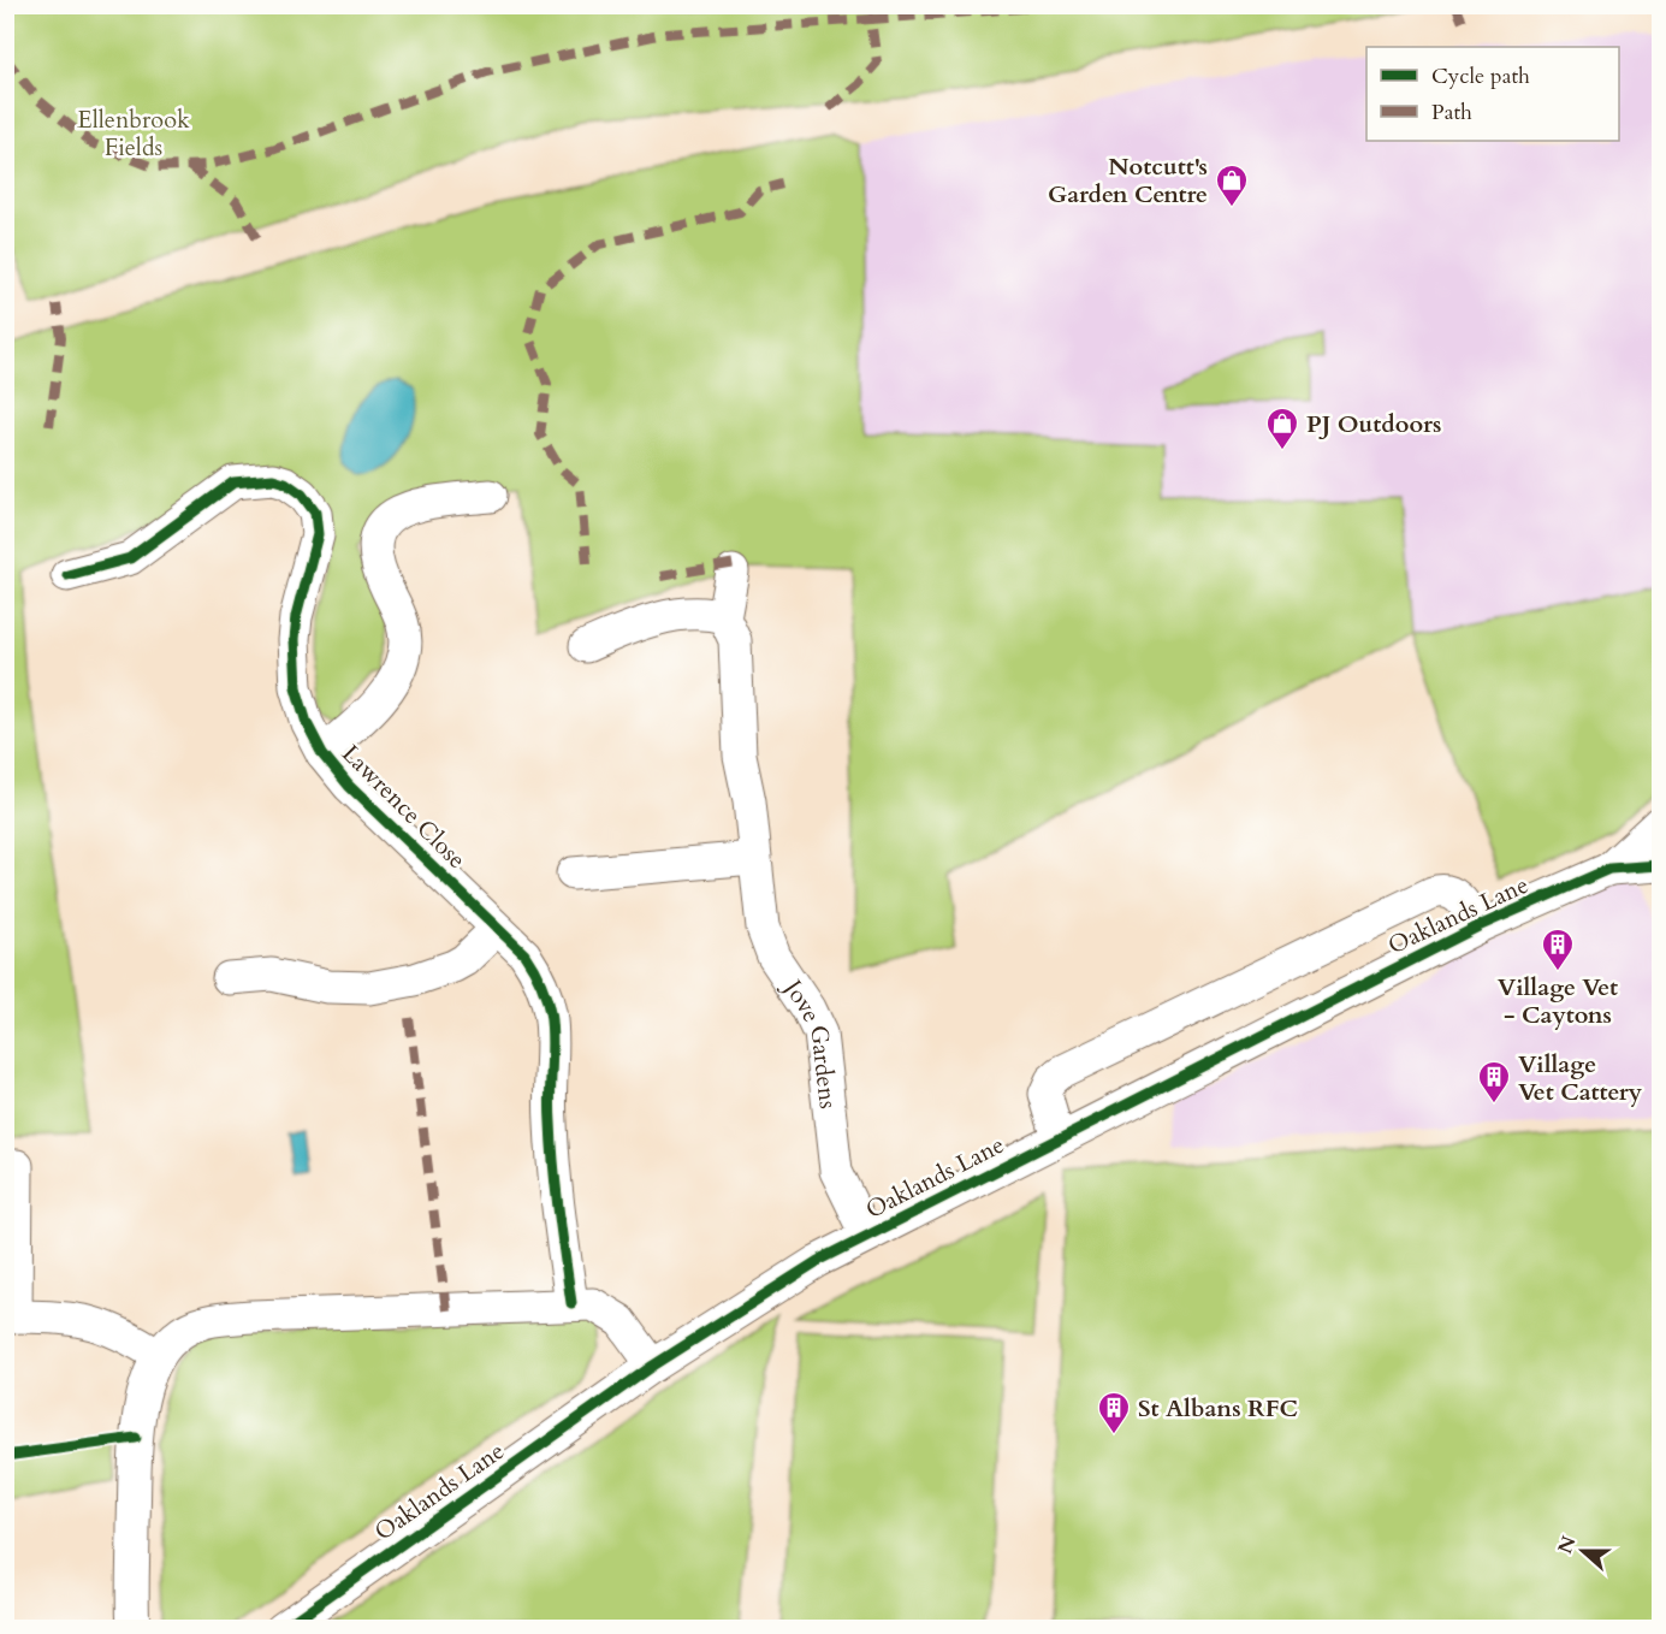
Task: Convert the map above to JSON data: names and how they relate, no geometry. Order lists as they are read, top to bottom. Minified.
{"streets":{"street":["Lawrence Close","Oaklands Lane","Jove Gardens"]},"crossings":[["Oaklands Lane","Jove Gardens"]],"parks":["Ellenbrook Fields"],"places":{"shop":["Notcutt's Garden Centre","PJ Outdoors"],"building":["Village Vet - Caytons","Village Vet Cattery","St Albans RFC"]},"legend":["Cycle path","Path"],"north":"left"}
